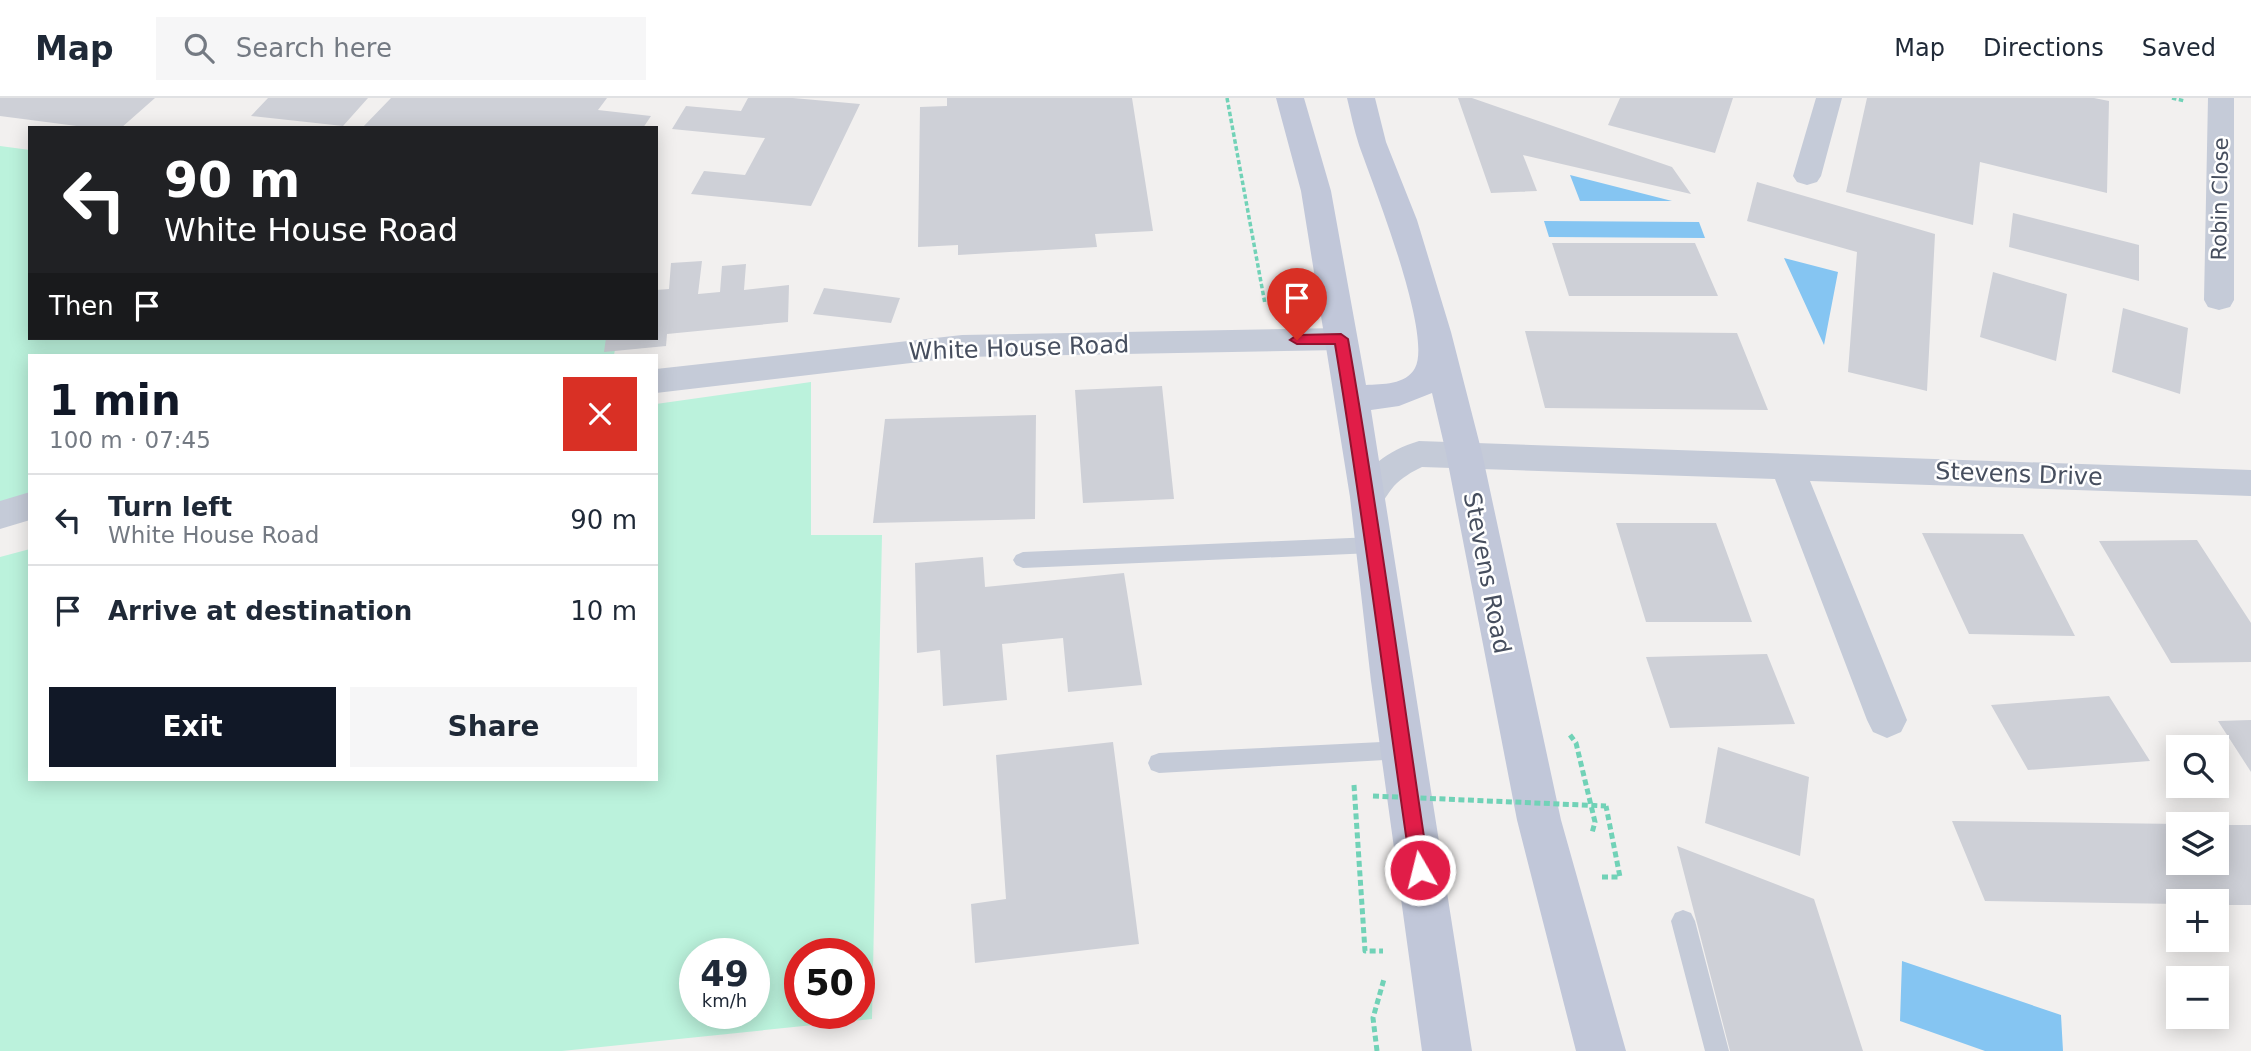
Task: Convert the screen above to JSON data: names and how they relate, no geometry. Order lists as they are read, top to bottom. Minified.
{"streets":{"main road":["Stevens Road"],"street":["Robin Close","White House Road","Stevens Drive"]},"crossings":[["Stevens Drive","Stevens Road"]],"page":{"header":"Map","search":"Search here","nav":["Map","Directions","Saved"],"turn":["90 m","White House Road"],"then":"Then","heading":["1 min","100 m · 07:45"],"list":[{"name":"Turn left","note":"White House Road","value":"90 m"},{"name":"Arrive at destination","value":"10 m"}],"buttons":["Exit","Share"],"map_buttons":["+","−"],"speed":"49 km/h","limit":"50"}}
